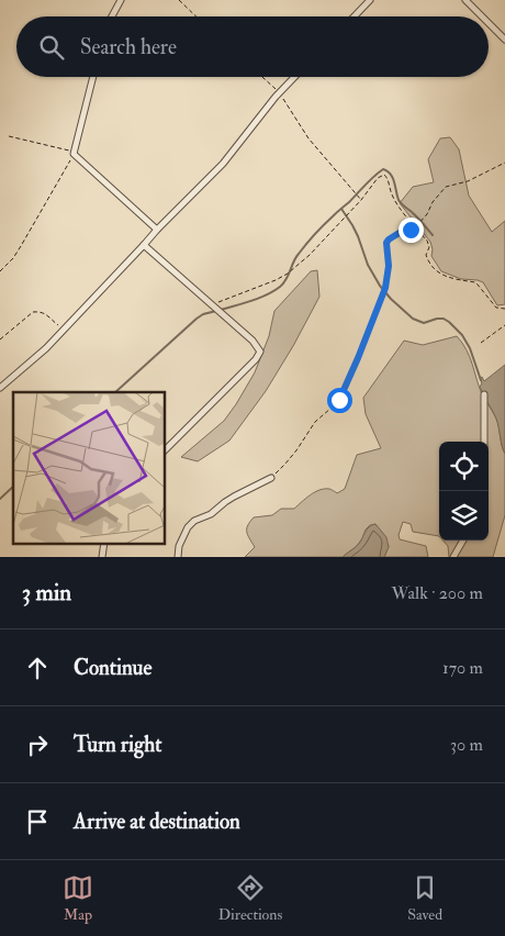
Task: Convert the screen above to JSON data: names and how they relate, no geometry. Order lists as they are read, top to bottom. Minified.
{"page":{"search":"Search here","heading":["3 min","Walk · 200 m"],"list":[["Continue","170 m"],["Turn right","30 m"],"Arrive at destination"],"nav":["Map","Directions","Saved"]}}
